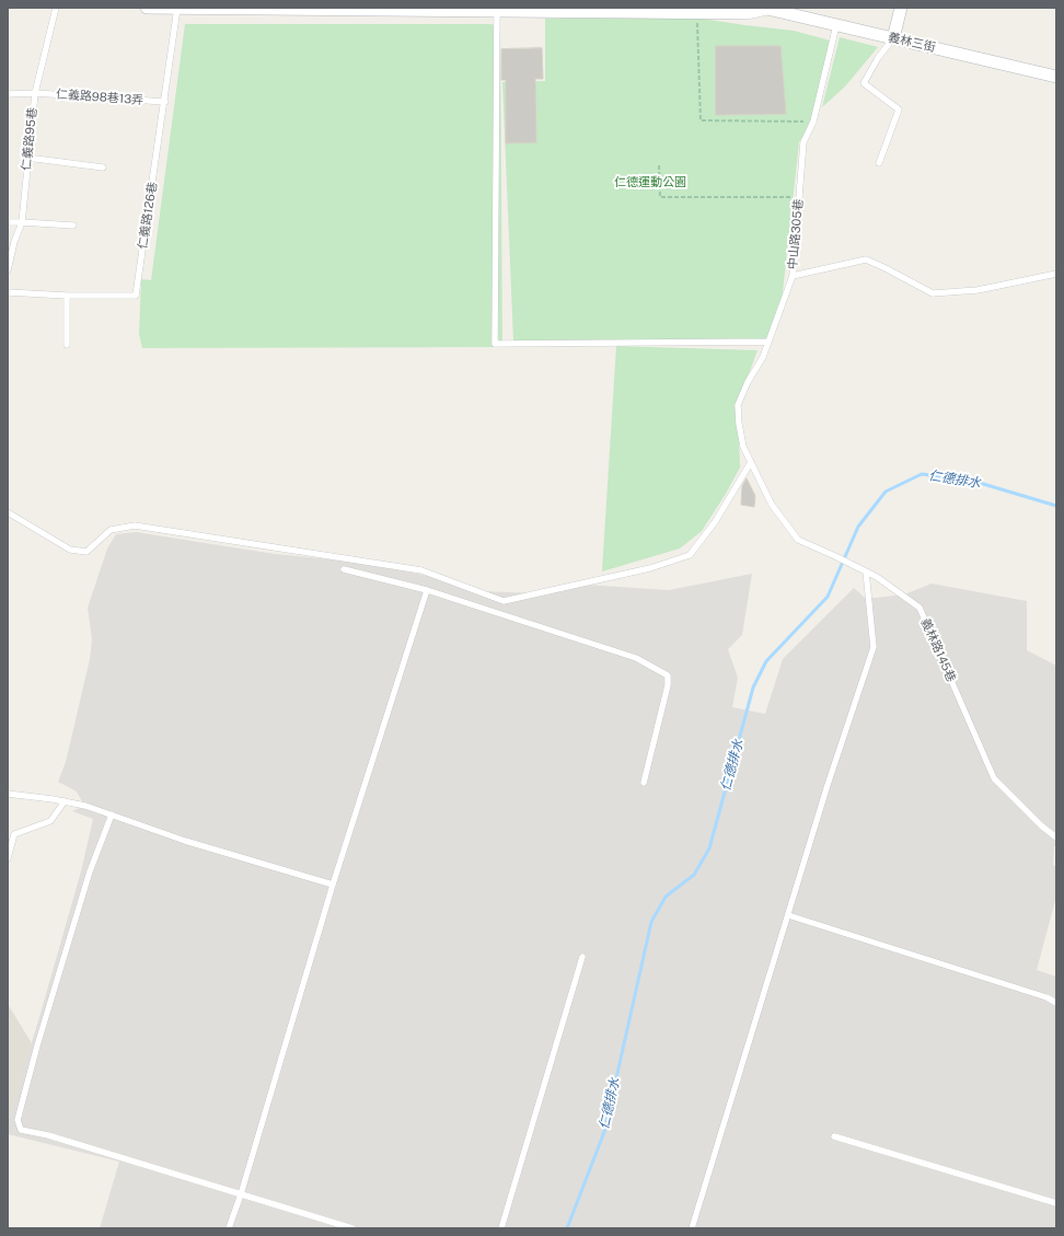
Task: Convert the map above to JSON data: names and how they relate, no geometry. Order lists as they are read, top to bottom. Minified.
{"streets":{"street":["義林三街"],"lane":["仁義路98巷13弄","仁義路95巷","仁義路126巷","中山路305巷","義林路145巷"]},"crossings":[["義林三街","中山路305巷"],["仁義路98巷13弄","仁義路95巷"],["仁義路98巷13弄","仁義路126巷"],["中山路305巷","義林路145巷"]],"water":["仁德排水"],"parks":["仁德運動公園"]}
